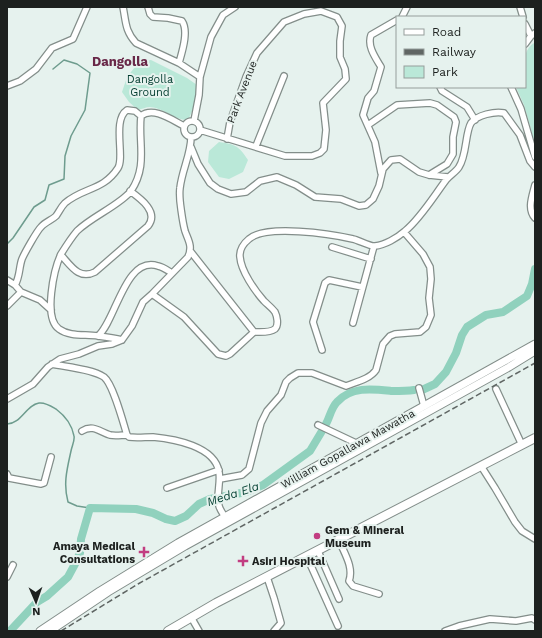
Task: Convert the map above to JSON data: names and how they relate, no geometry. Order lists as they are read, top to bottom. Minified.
{"streets":{"main road":["William Gopallawa Mawatha"],"street":["Park Avenue"]},"districts":["Dangolla"],"water":["Meda Ela"],"parks":["Dangolla Ground"],"places":{"other":["Gem & Mineral Museum"],"health":["Amaya Medical Consultations","Asiri Hospital"]},"legend":["Road","Railway","Park"],"north":"bottom"}
